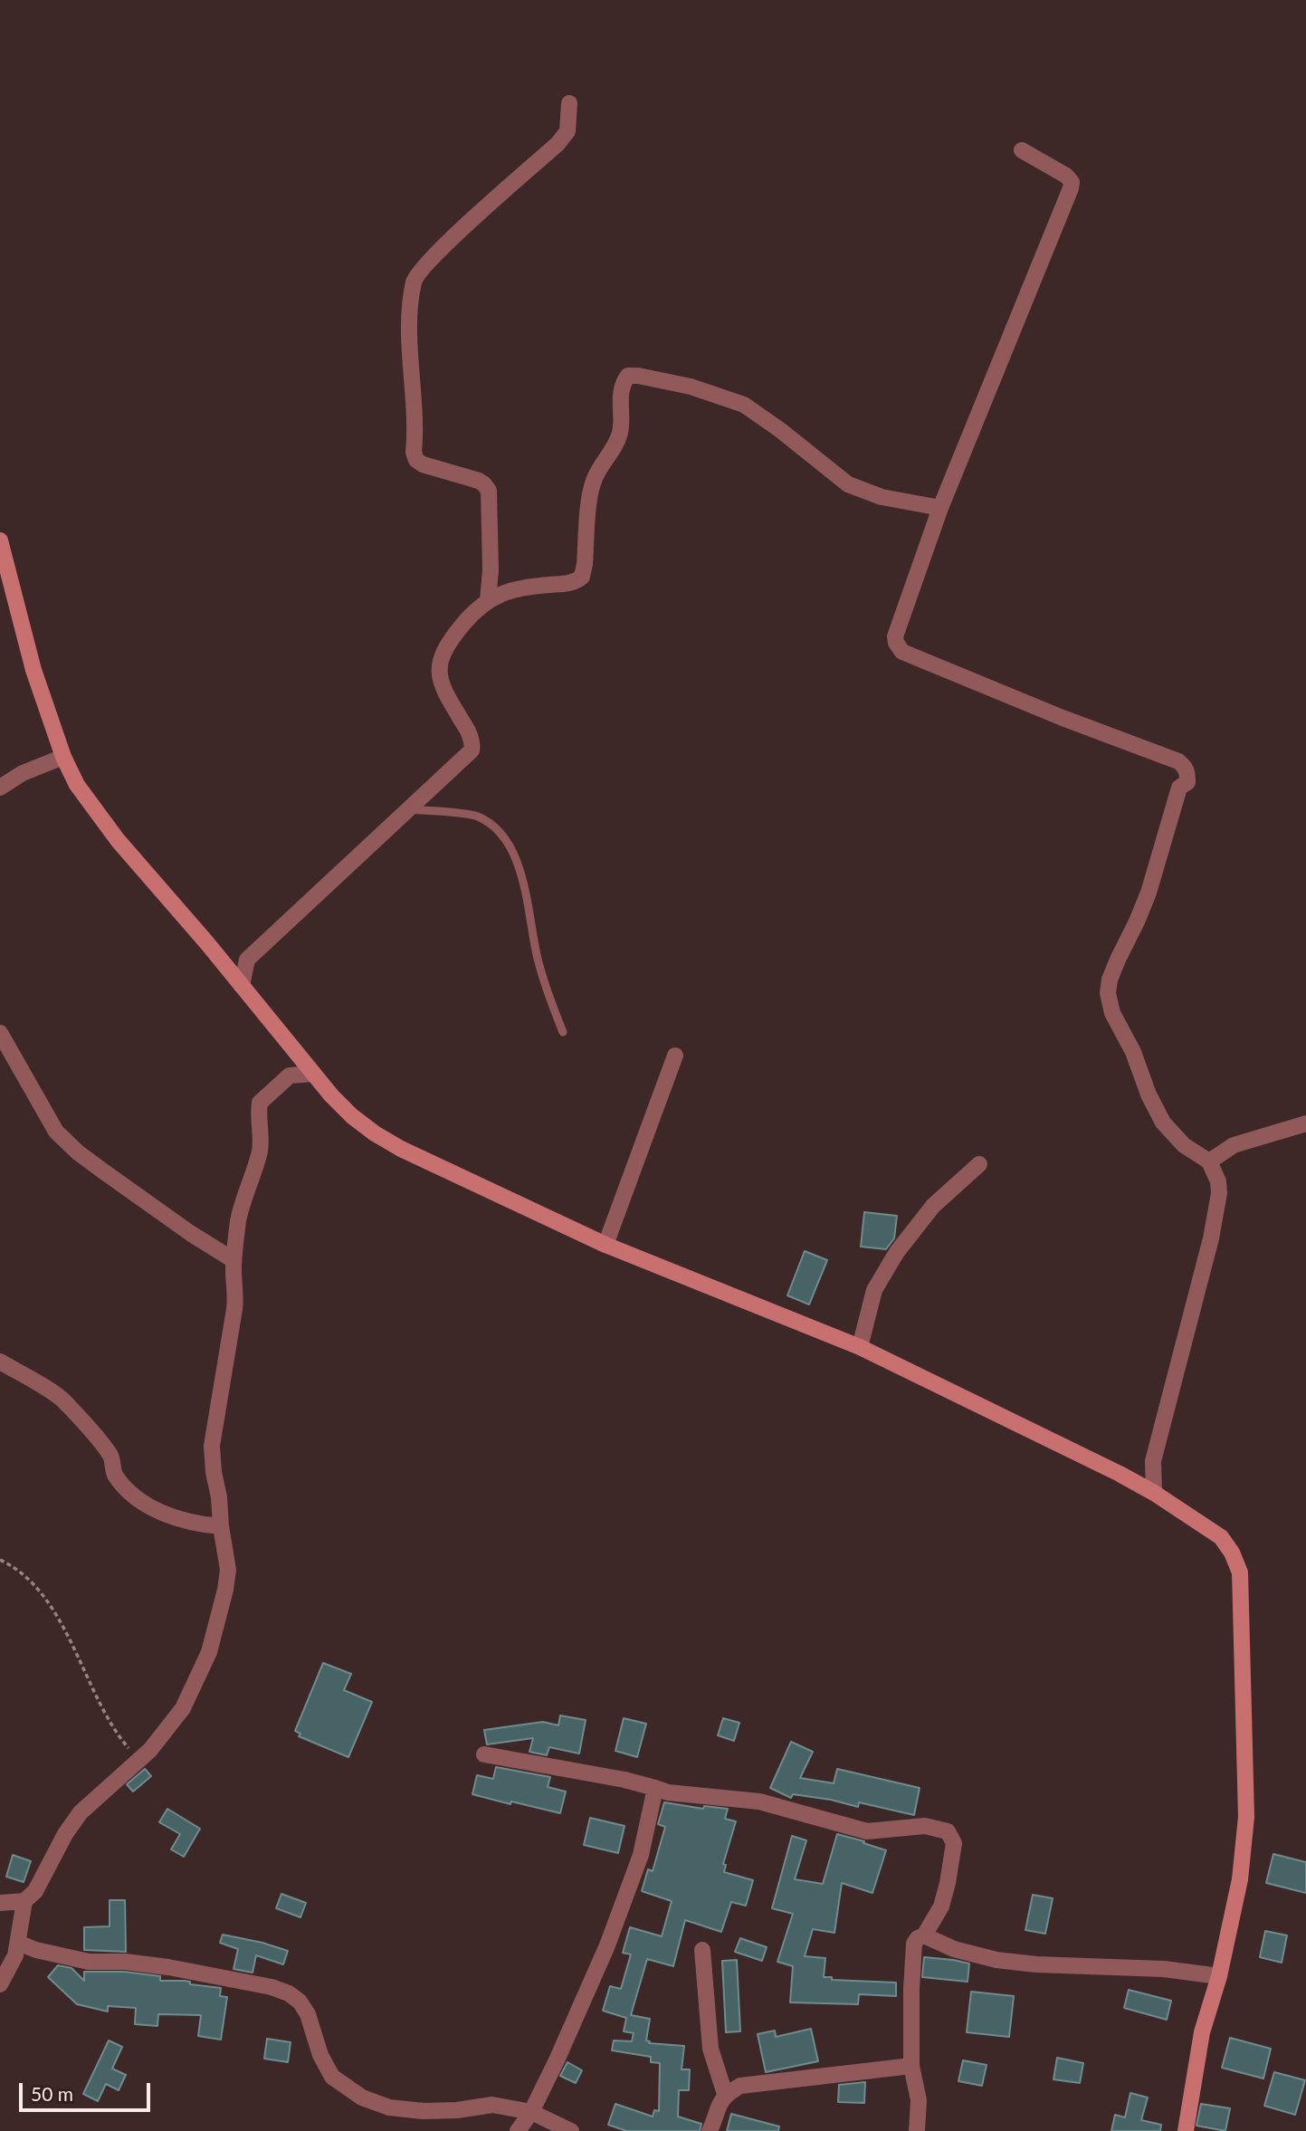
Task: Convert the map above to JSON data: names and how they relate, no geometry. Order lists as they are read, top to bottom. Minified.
{"scale_bar":"50 m"}
